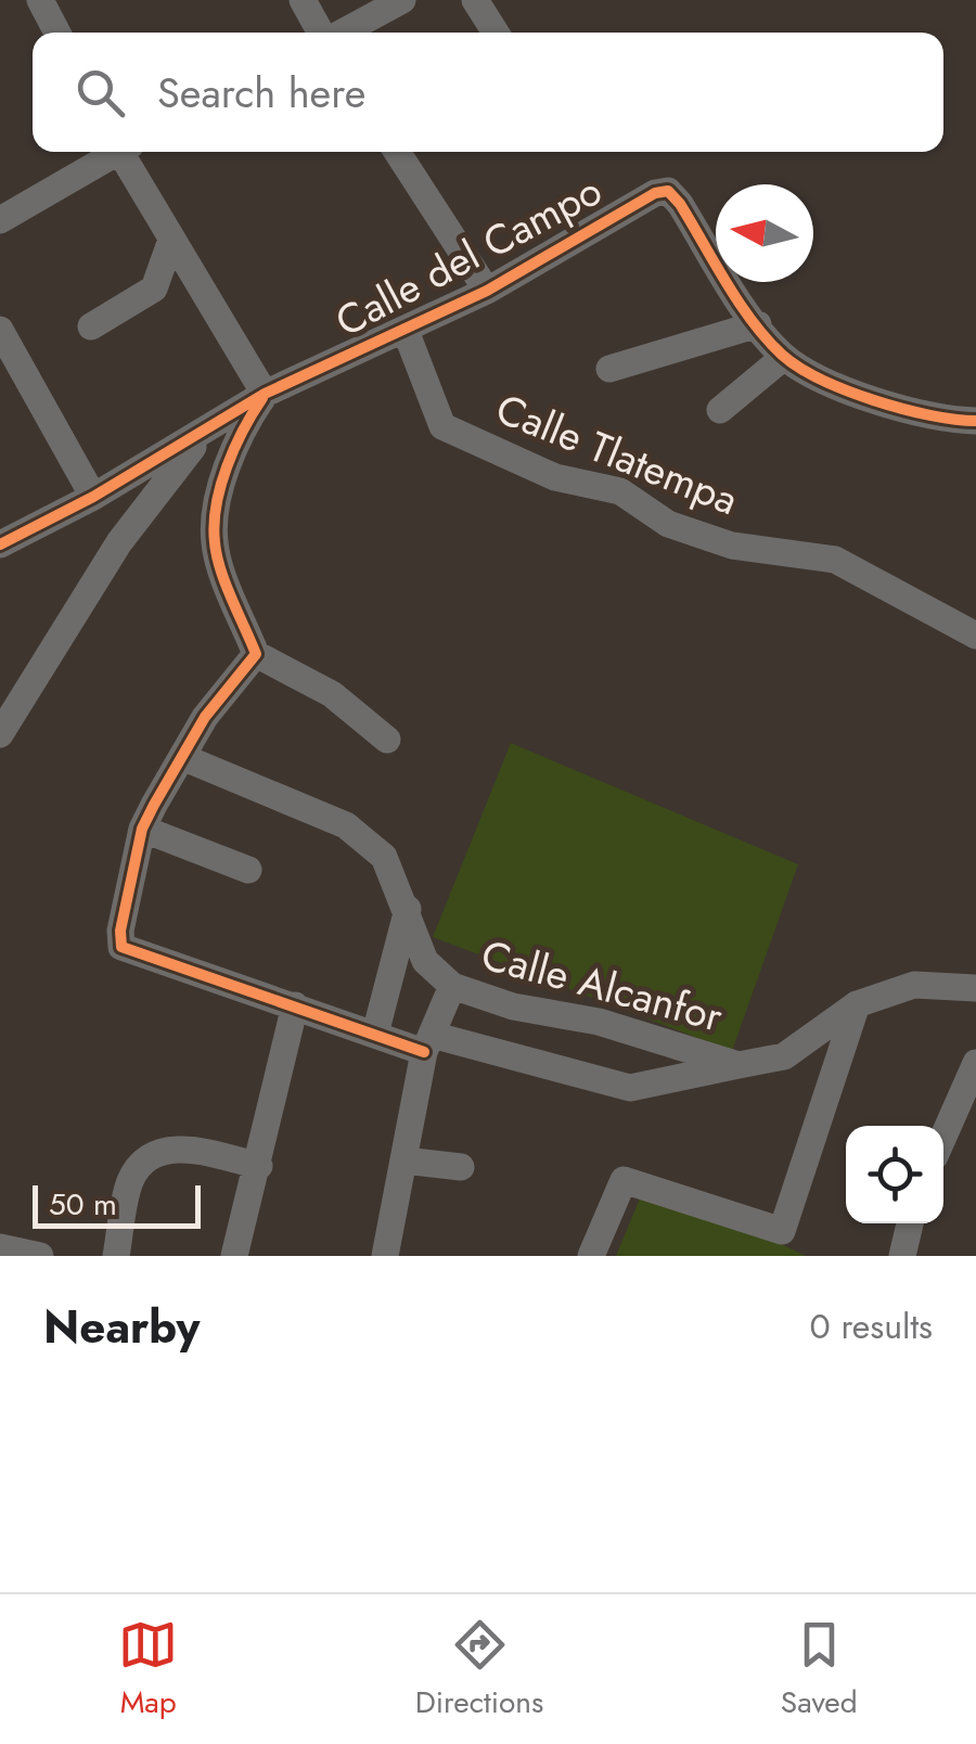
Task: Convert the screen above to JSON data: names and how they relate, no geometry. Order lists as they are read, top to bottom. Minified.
{"streets":{"street":["Calle del Campo","Calle Tlatempa","Calle Alcanfor"]},"crossings":[["Calle del Campo","Calle Tlatempa"]],"scale_bar":"50 m","north":"left","page":{"search":"Search here","scale":"50 m","heading":["Nearby","0 results"],"nav":["Map","Directions","Saved"]}}
